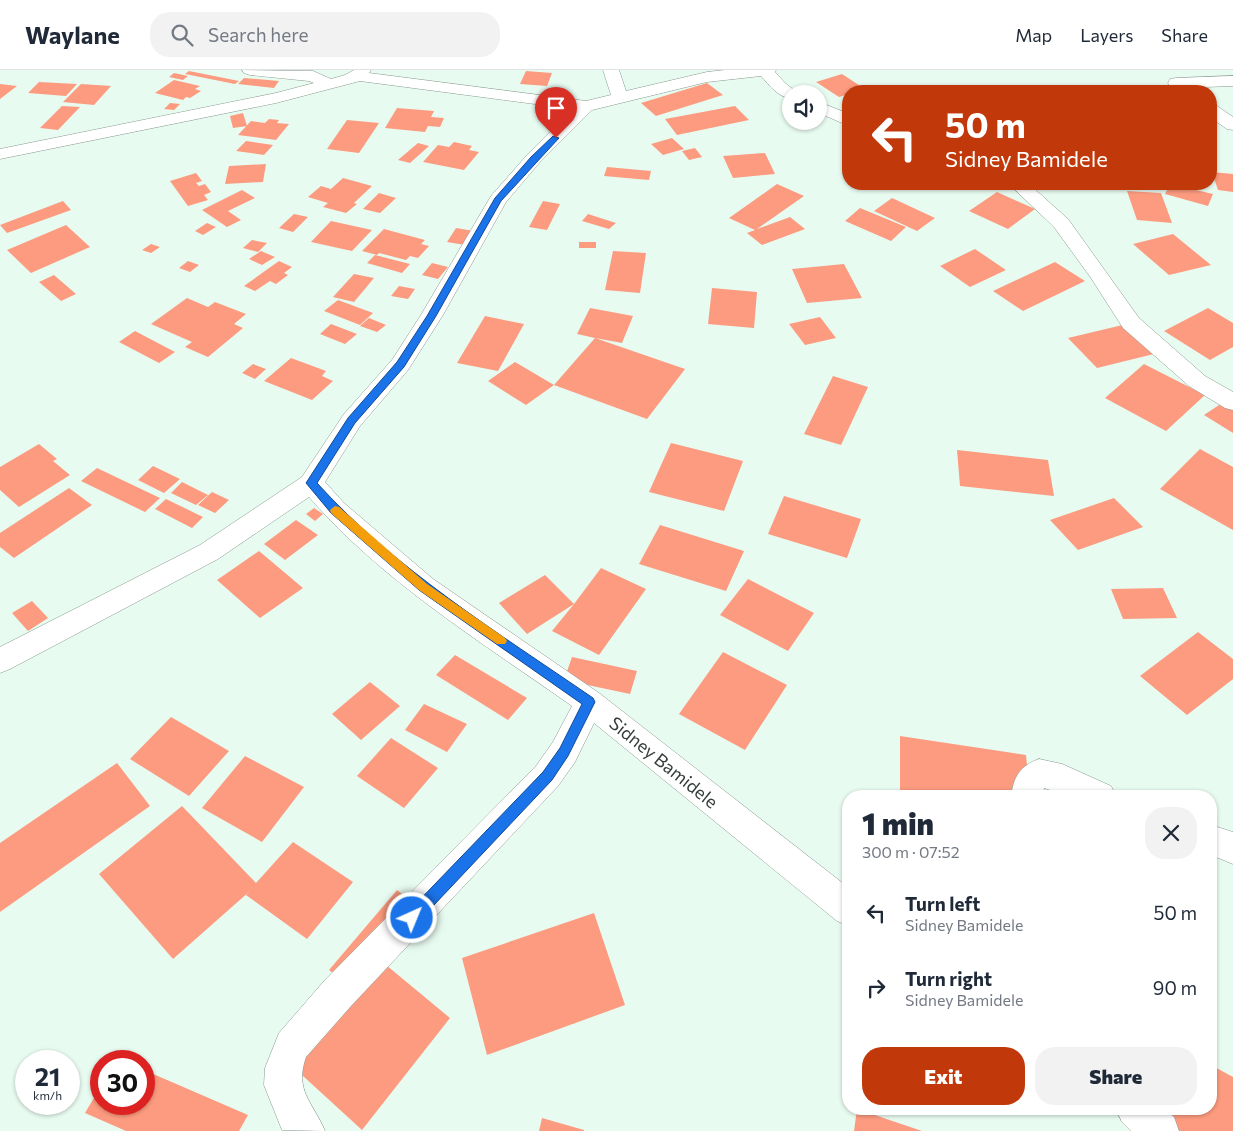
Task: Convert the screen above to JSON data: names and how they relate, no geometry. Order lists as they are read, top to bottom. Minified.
{"streets":{"street":["Sidney Bamidele"]},"page":{"header":"Waylane","search":"Search here","nav":["Map","Layers","Share"],"turn":["50 m","Sidney Bamidele"],"heading":["1 min","300 m · 07:52"],"list":[{"name":"Turn left","note":"Sidney Bamidele","value":"50 m"},{"name":"Turn right","note":"Sidney Bamidele","value":"90 m"}],"buttons":["Exit","Share"],"speed":"21 km/h","limit":"30"}}
